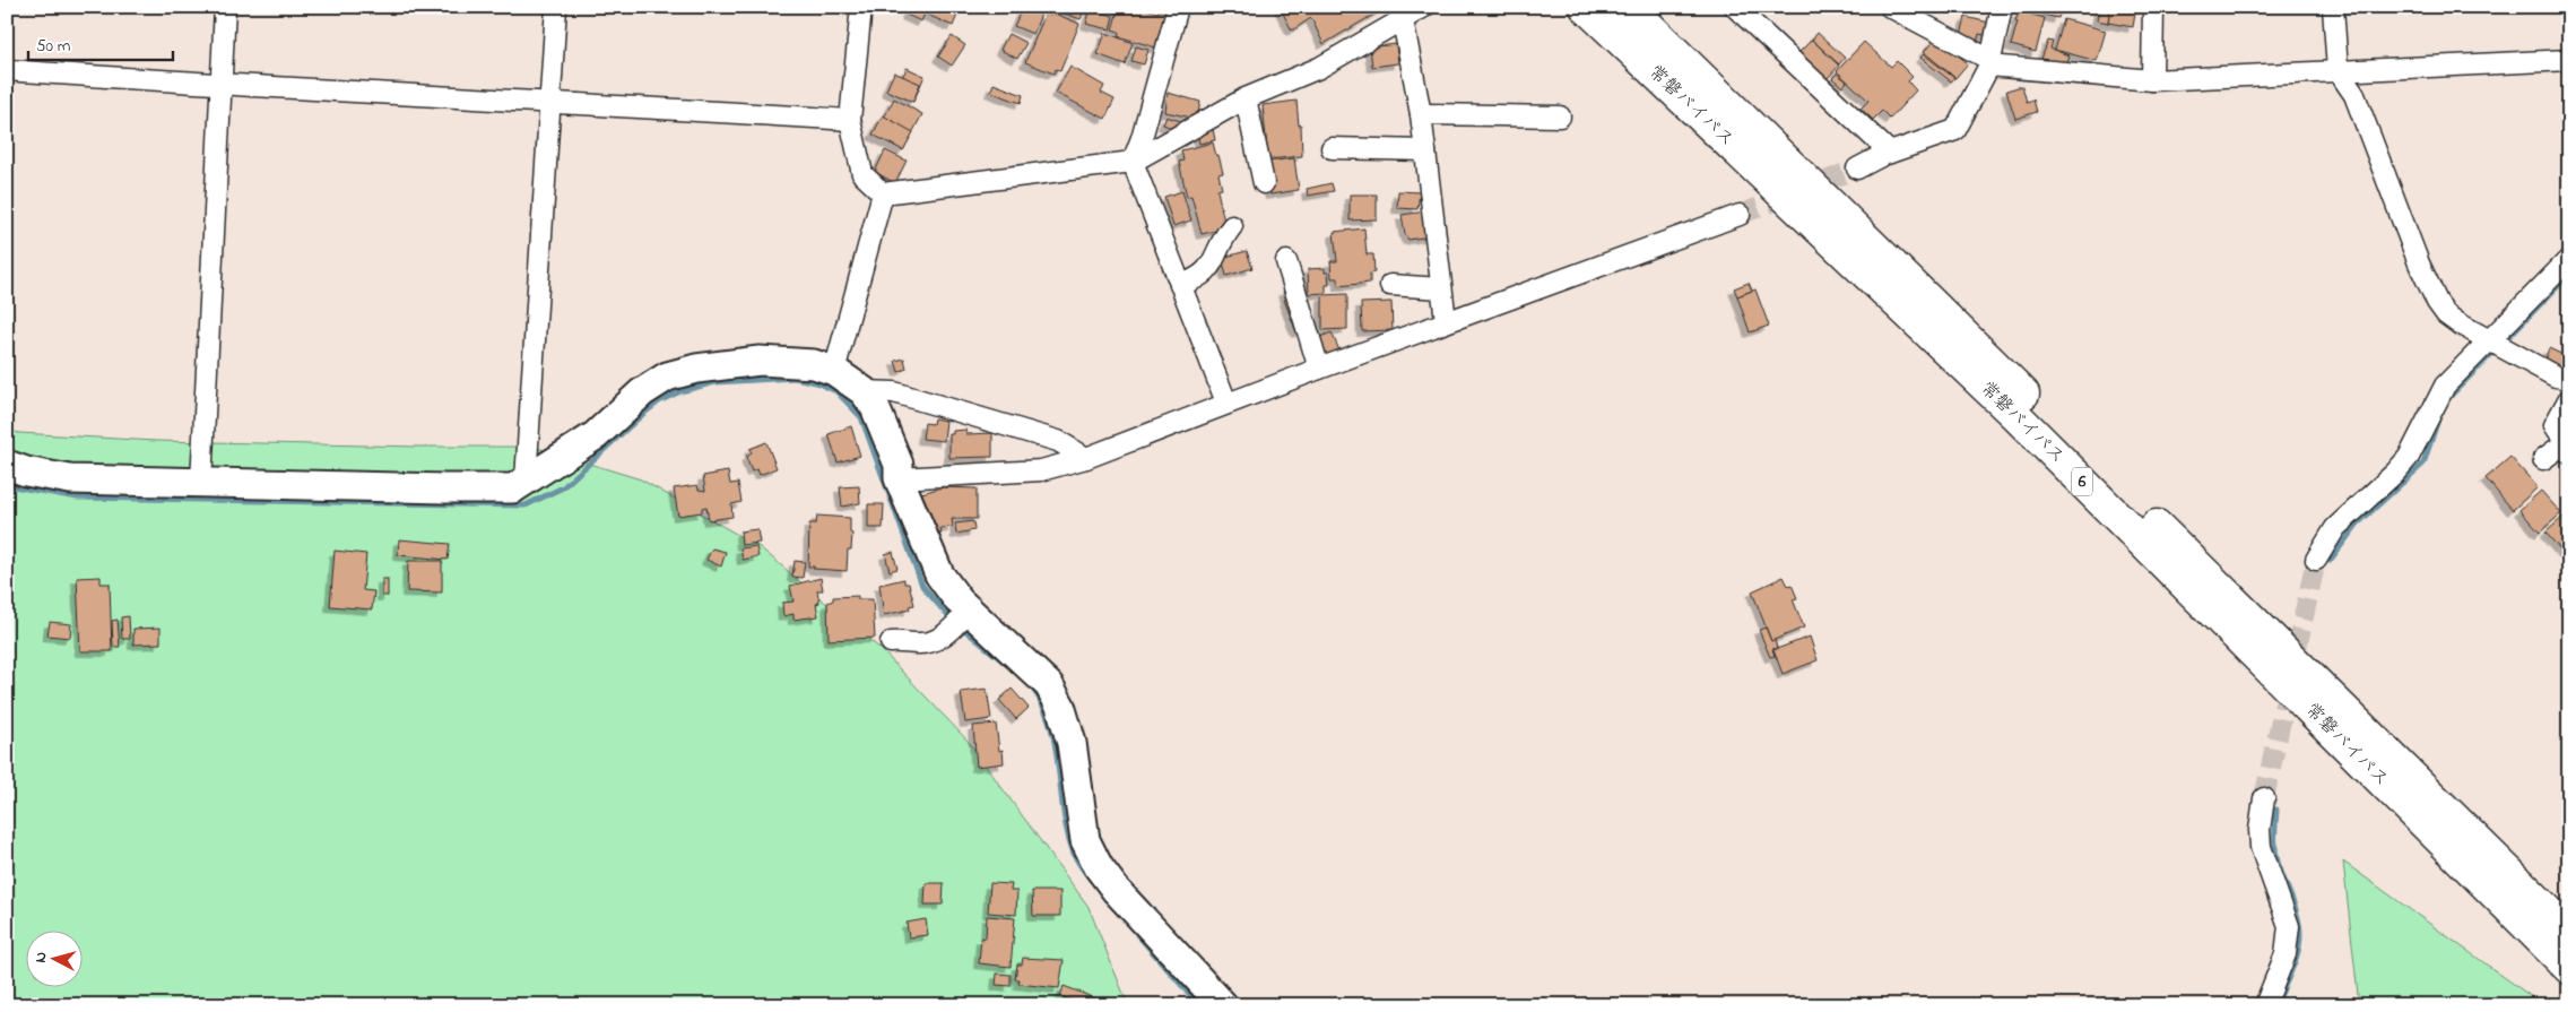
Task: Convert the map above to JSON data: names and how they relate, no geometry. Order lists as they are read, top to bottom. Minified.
{"streets":{"highway":["常磐バイパス","6"]},"scale_bar":"50 m","north":"left"}
